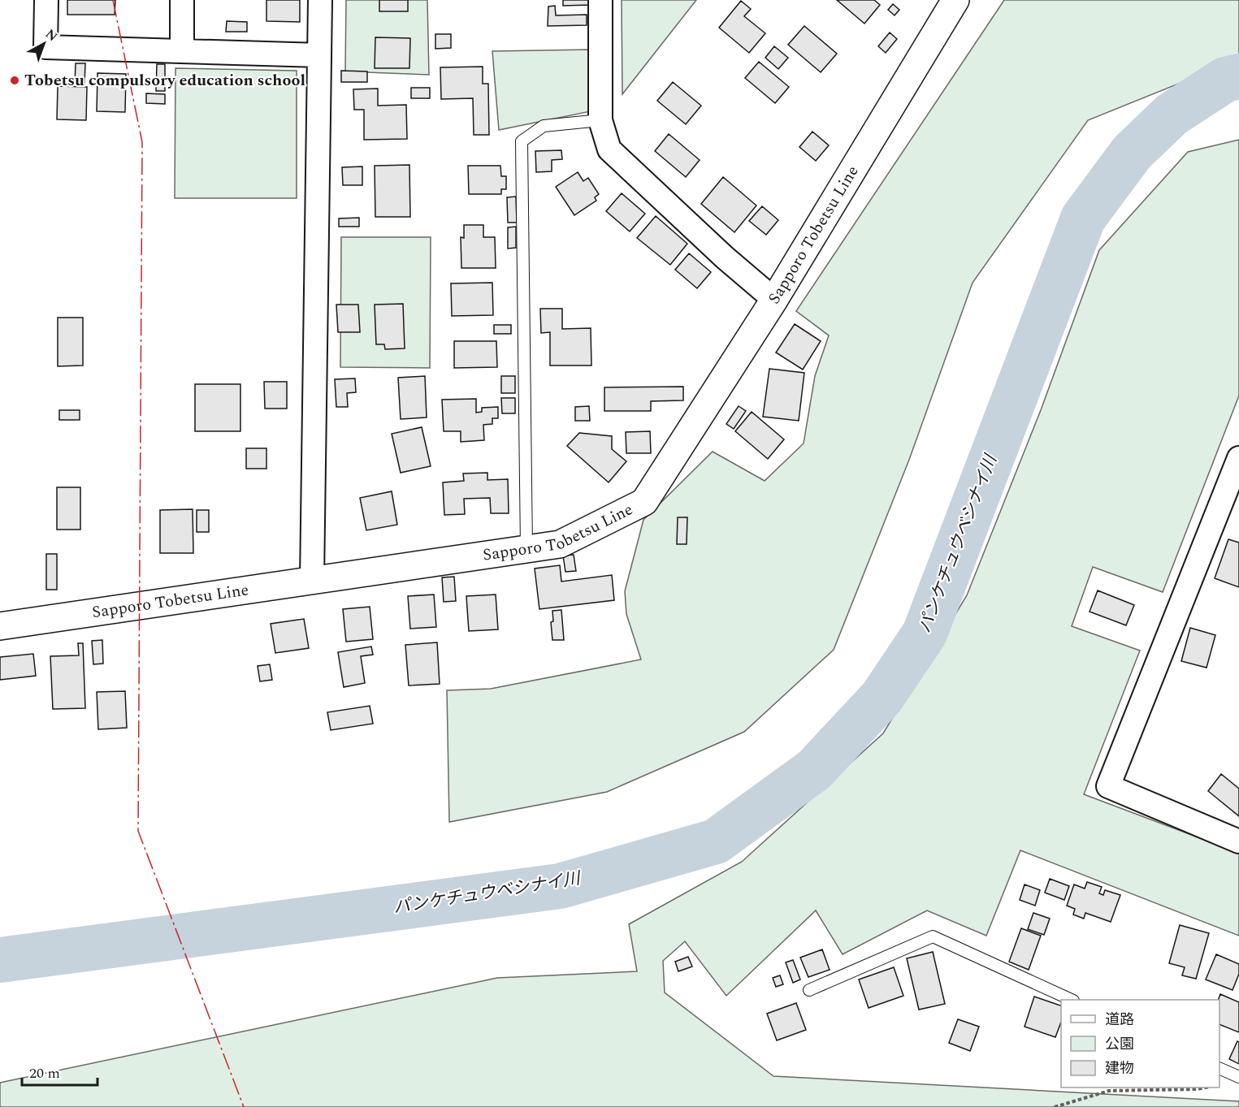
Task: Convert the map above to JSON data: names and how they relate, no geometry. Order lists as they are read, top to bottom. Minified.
{"streets":{"main road":["Sapporo Tobetsu Line"]},"water":["パンケチュウベシナイ川"],"places":["Tobetsu compulsory education school"],"legend":["道路","公園","建物"],"scale_bar":"20 m","north":"top right"}
